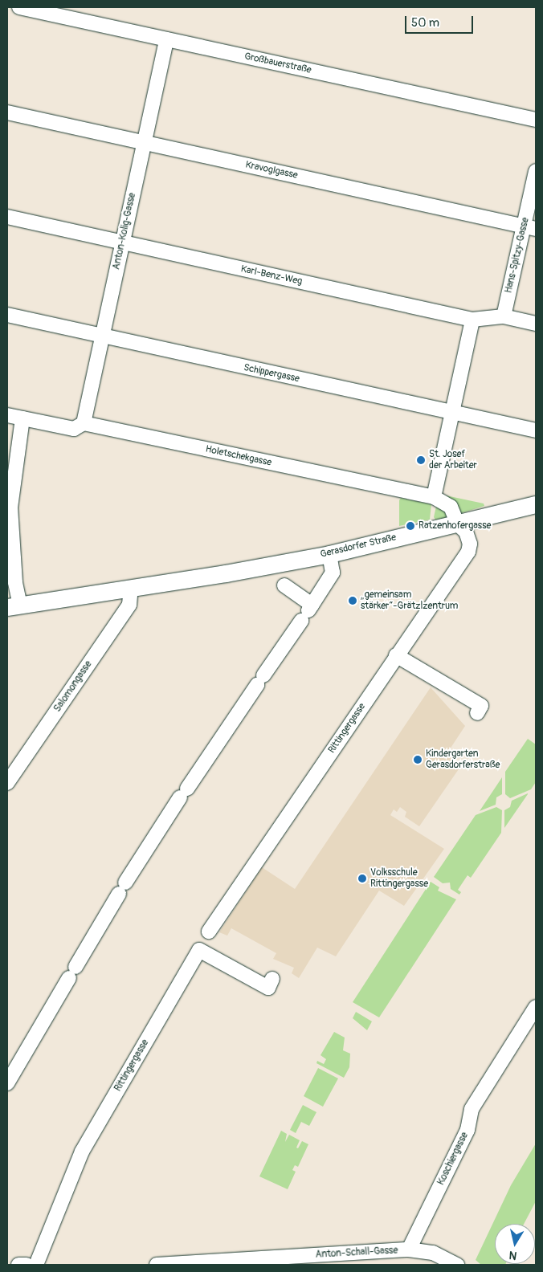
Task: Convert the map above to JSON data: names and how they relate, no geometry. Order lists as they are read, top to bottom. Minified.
{"streets":{"main road":["Gerasdorfer Straße"],"street":["Großbauerstraße","Kravoglgasse","Anton-Kolig-Gasse","Hans-Spitzy-Gasse","Karl-Benz-Weg","Schippergasse","Holetschekgasse","Salomongasse","Rittingergasse","Koschiergasse","Anton-Schall-Gasse"]},"crossings":[["Großbauerstraße","Anton-Kolig-Gasse"],["Kravoglgasse","Anton-Kolig-Gasse"],["Kravoglgasse","Hans-Spitzy-Gasse"],["Anton-Kolig-Gasse","Karl-Benz-Weg"],["Anton-Kolig-Gasse","Schippergasse"],["Anton-Kolig-Gasse","Holetschekgasse"],["Hans-Spitzy-Gasse","Karl-Benz-Weg"],["Holetschekgasse","Gerasdorfer Straße"],["Holetschekgasse","Rittingergasse"],["Gerasdorfer Straße","Salomongasse"],["Gerasdorfer Straße","Rittingergasse"],["Koschiergasse","Anton-Schall-Gasse"]],"places":["St. Josef der Arbeiter","Ratzenhofergasse","„gemeinsam stärker“-Grätzlzentrum","Kindergarten Gerasdorferstraße","Volksschule Rittingergasse"],"scale_bar":"50 m","north":"bottom"}
